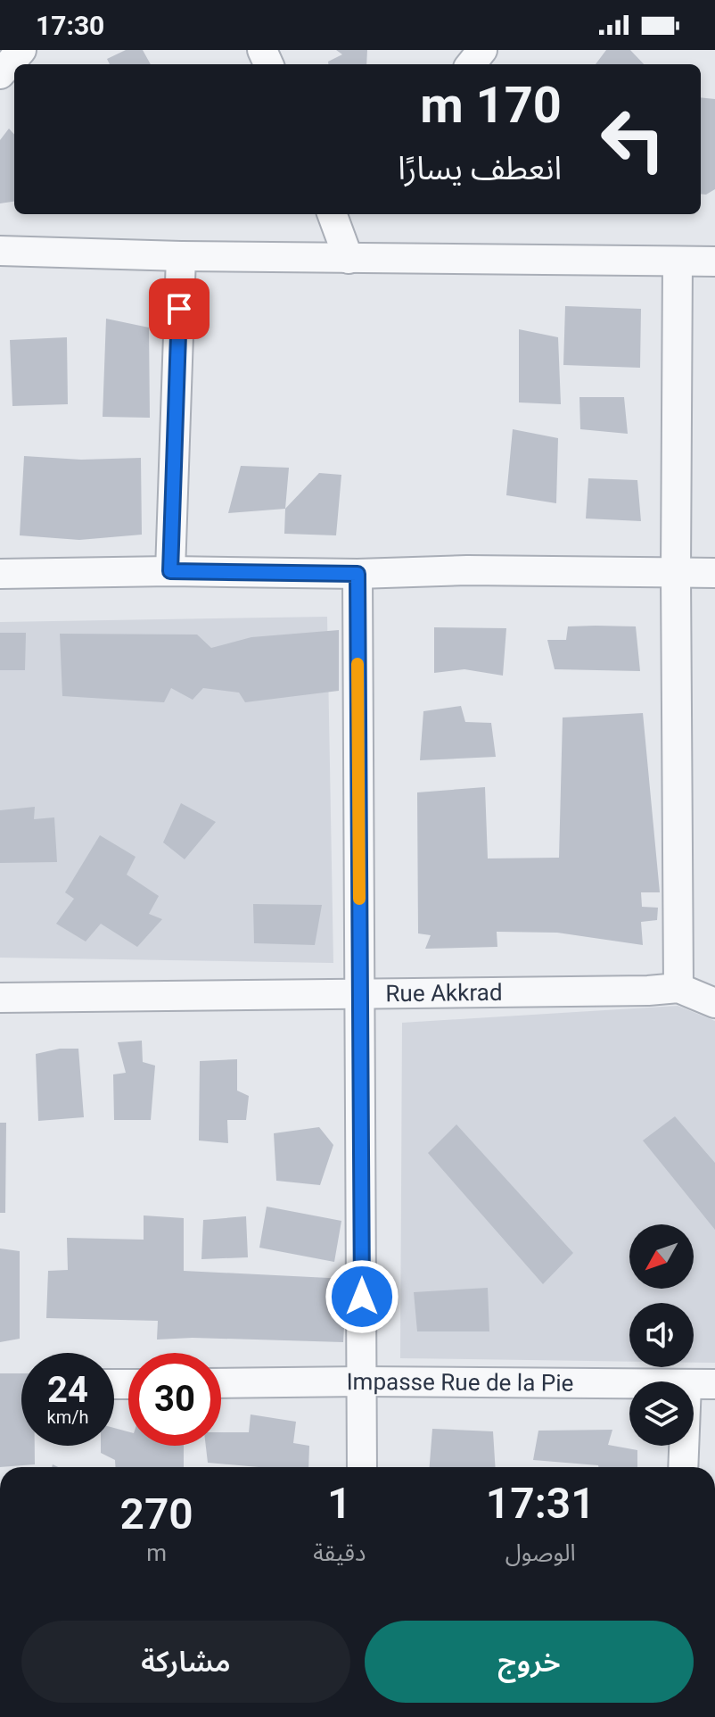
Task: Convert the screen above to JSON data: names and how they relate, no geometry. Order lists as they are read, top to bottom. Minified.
{"streets":{"street":["Rue Akkrad","Impasse Rue de la Pie"]},"north":"bottom left","page":{"status":"17:30","turn":["170 m","انعطف يسارًا"],"speed":"24 km/h","limit":"30","eta":["17:31","الوصول","1","دقيقة","270","m"],"buttons":["خروج","مشاركة"]}}
